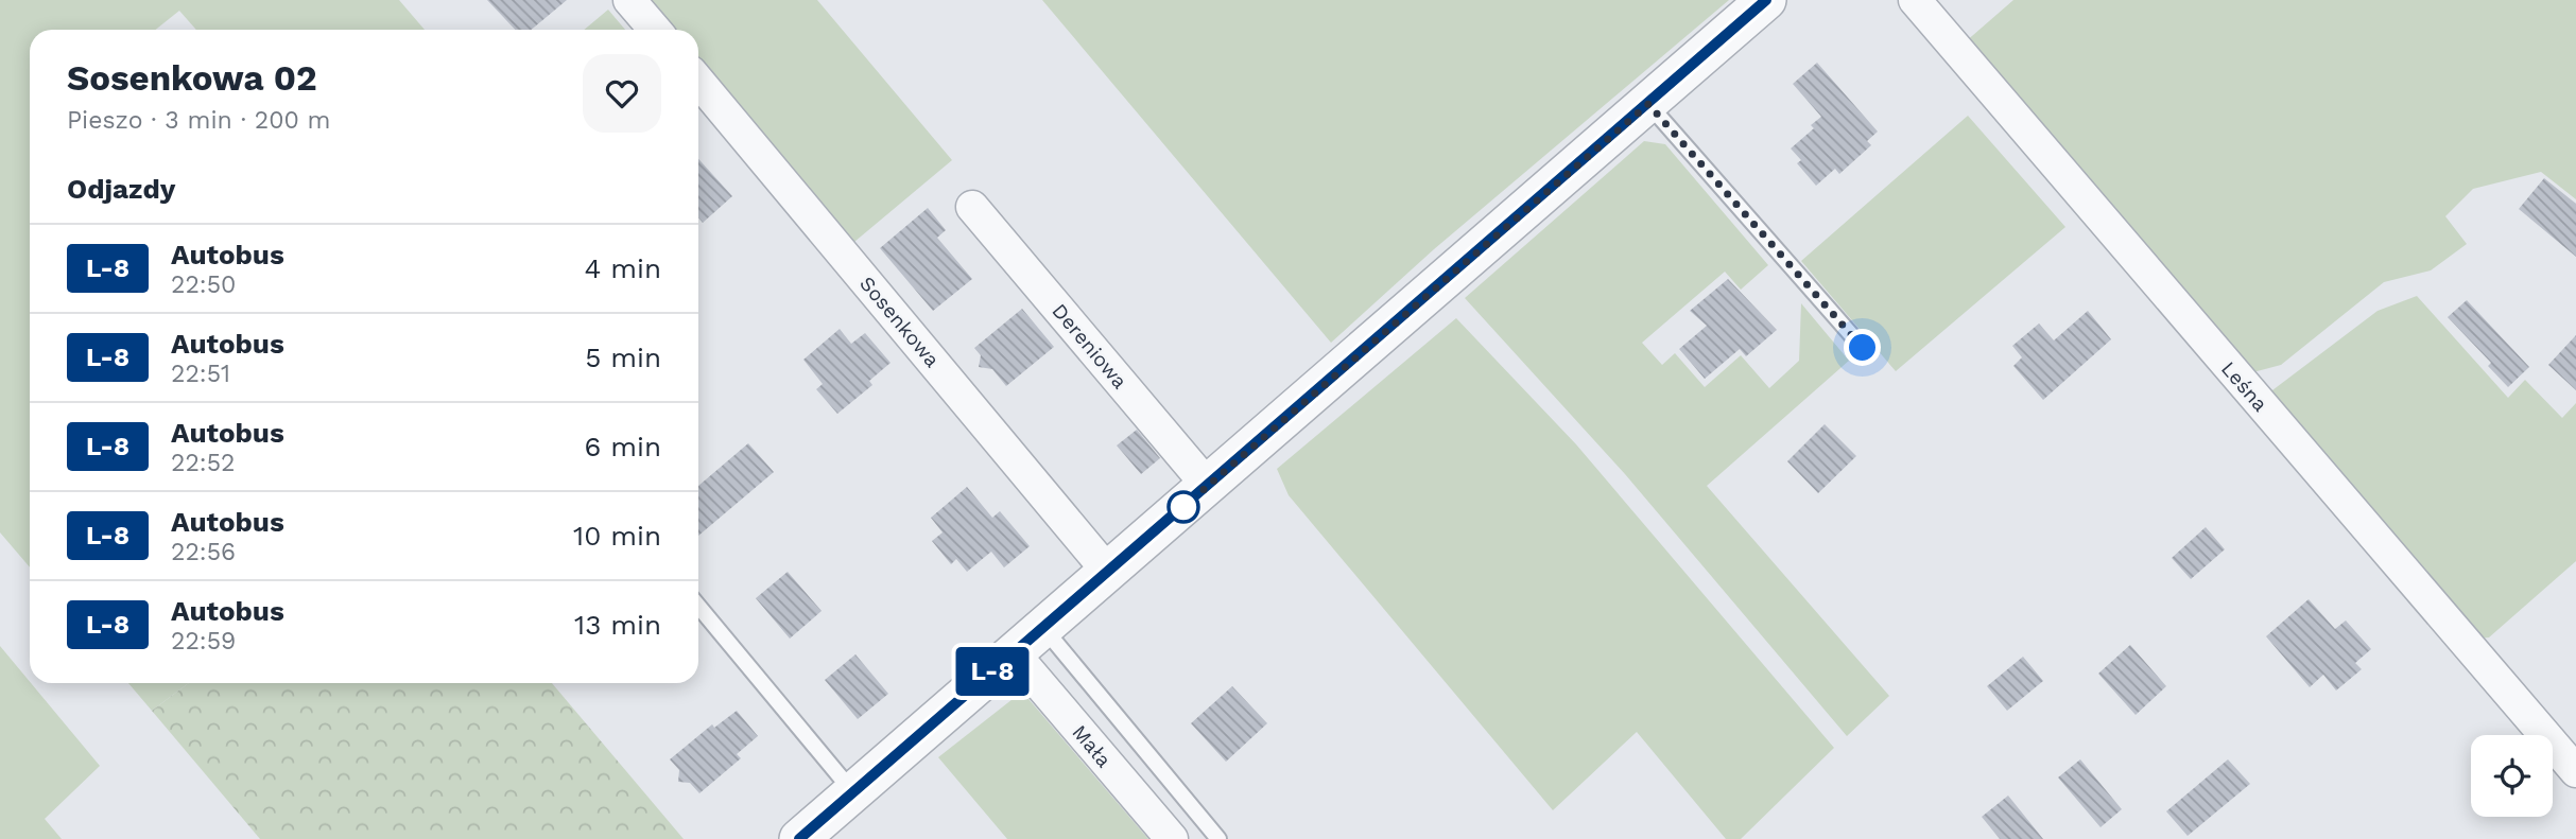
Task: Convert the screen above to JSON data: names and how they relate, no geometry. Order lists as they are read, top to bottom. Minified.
{"streets":{"street":["Sosenkowa","Dereniowa","Leśna","Mała"]},"lines":["bus line L-8"],"page":{"on_map":"L-8","heading":[["Sosenkowa 02","Pieszo · 3 min · 200 m"],"Odjazdy"],"list":[{"mark":"L-8","name":"Autobus","note":"22:50","value":"4 min"},{"mark":"L-8","name":"Autobus","note":"22:51","value":"5 min"},{"mark":"L-8","name":"Autobus","note":"22:52","value":"6 min"},{"mark":"L-8","name":"Autobus","note":"22:56","value":"10 min"},{"mark":"L-8","name":"Autobus","note":"22:59","value":"13 min"}]}}
